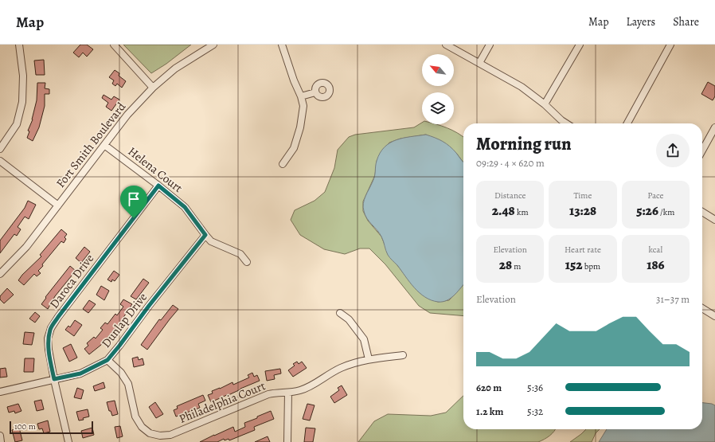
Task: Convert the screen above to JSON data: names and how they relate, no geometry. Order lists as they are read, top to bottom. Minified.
{"streets":{"street":["Fort Smith Boulevard","Helena Court","Daroca Drive","Dunlap Drive","Philadelphia Court"]},"crossings":[["Fort Smith Boulevard","Helena Court"],["Helena Court","Daroca Drive"],["Helena Court","Dunlap Drive"],["Daroca Drive","Dunlap Drive"],["Dunlap Drive","Philadelphia Court"]],"scale_bar":"100 m","north":"top left","page":{"header":"Map","nav":["Map","Layers","Share"],"heading":["Morning run","09:29 · 4 × 620 m"],"stats":[["Distance","2.48 km"],["Time","13:28"],["Pace","5:26 /km"],["Elevation","28 m"],["Heart rate","152 bpm"],["kcal","186"]],"chart":["Elevation","31–37 m"],"list":[{"name":"620 m","note":"5:36"},{"name":"1.2 km","note":"5:32"}],"scale":"100 m"}}
